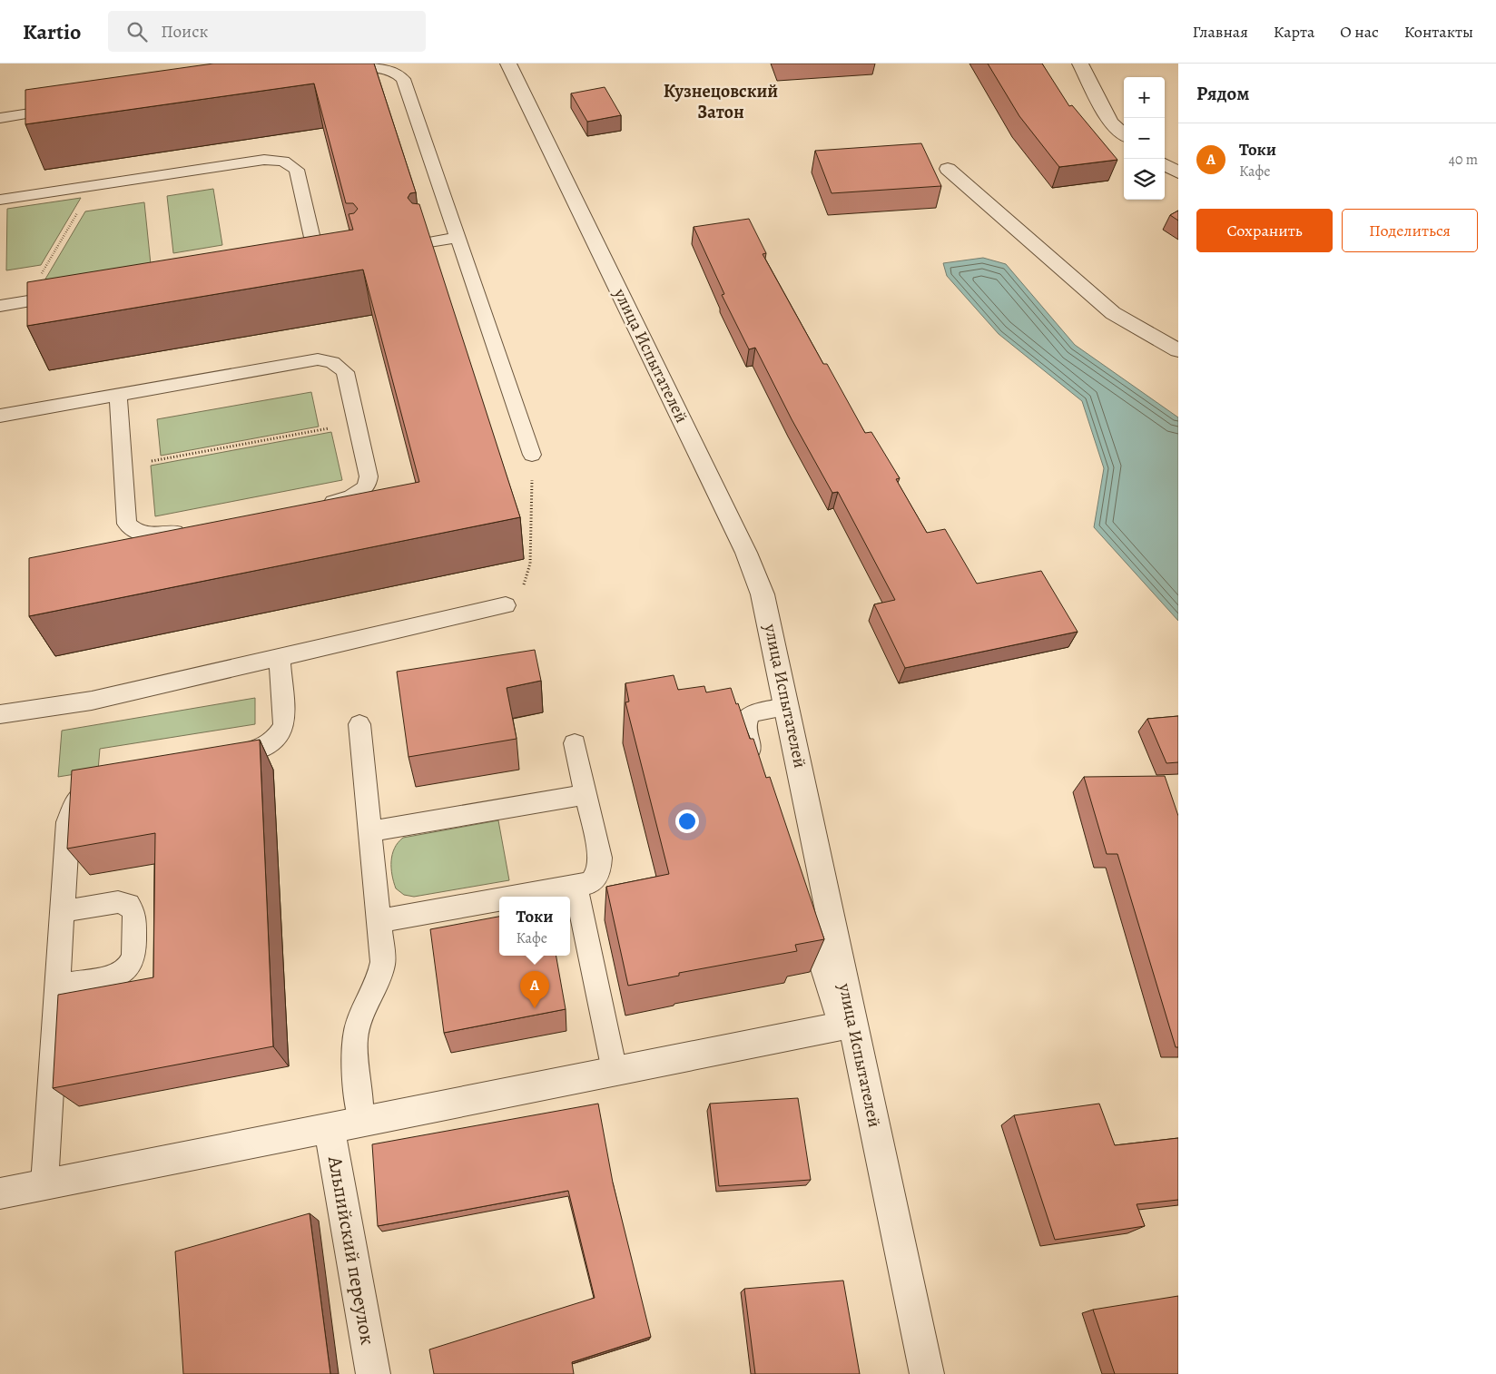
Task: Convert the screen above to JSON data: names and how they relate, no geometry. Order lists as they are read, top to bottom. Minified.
{"streets":{"street":["улица Испытателей","Альпийский переулок"]},"districts":["Кузнецовский Затон"],"page":{"header":"Kartio","search":"Поиск","nav":["Главная","Карта","О нас","Контакты"],"heading":"Рядом","map_buttons":["+","−"],"list":[{"mark":"A","name":"Токи","note":"Кафе","value":"40 m"}],"buttons":["Сохранить","Поделиться"],"popup":["Токи","Кафе"],"pins":"A"}}
